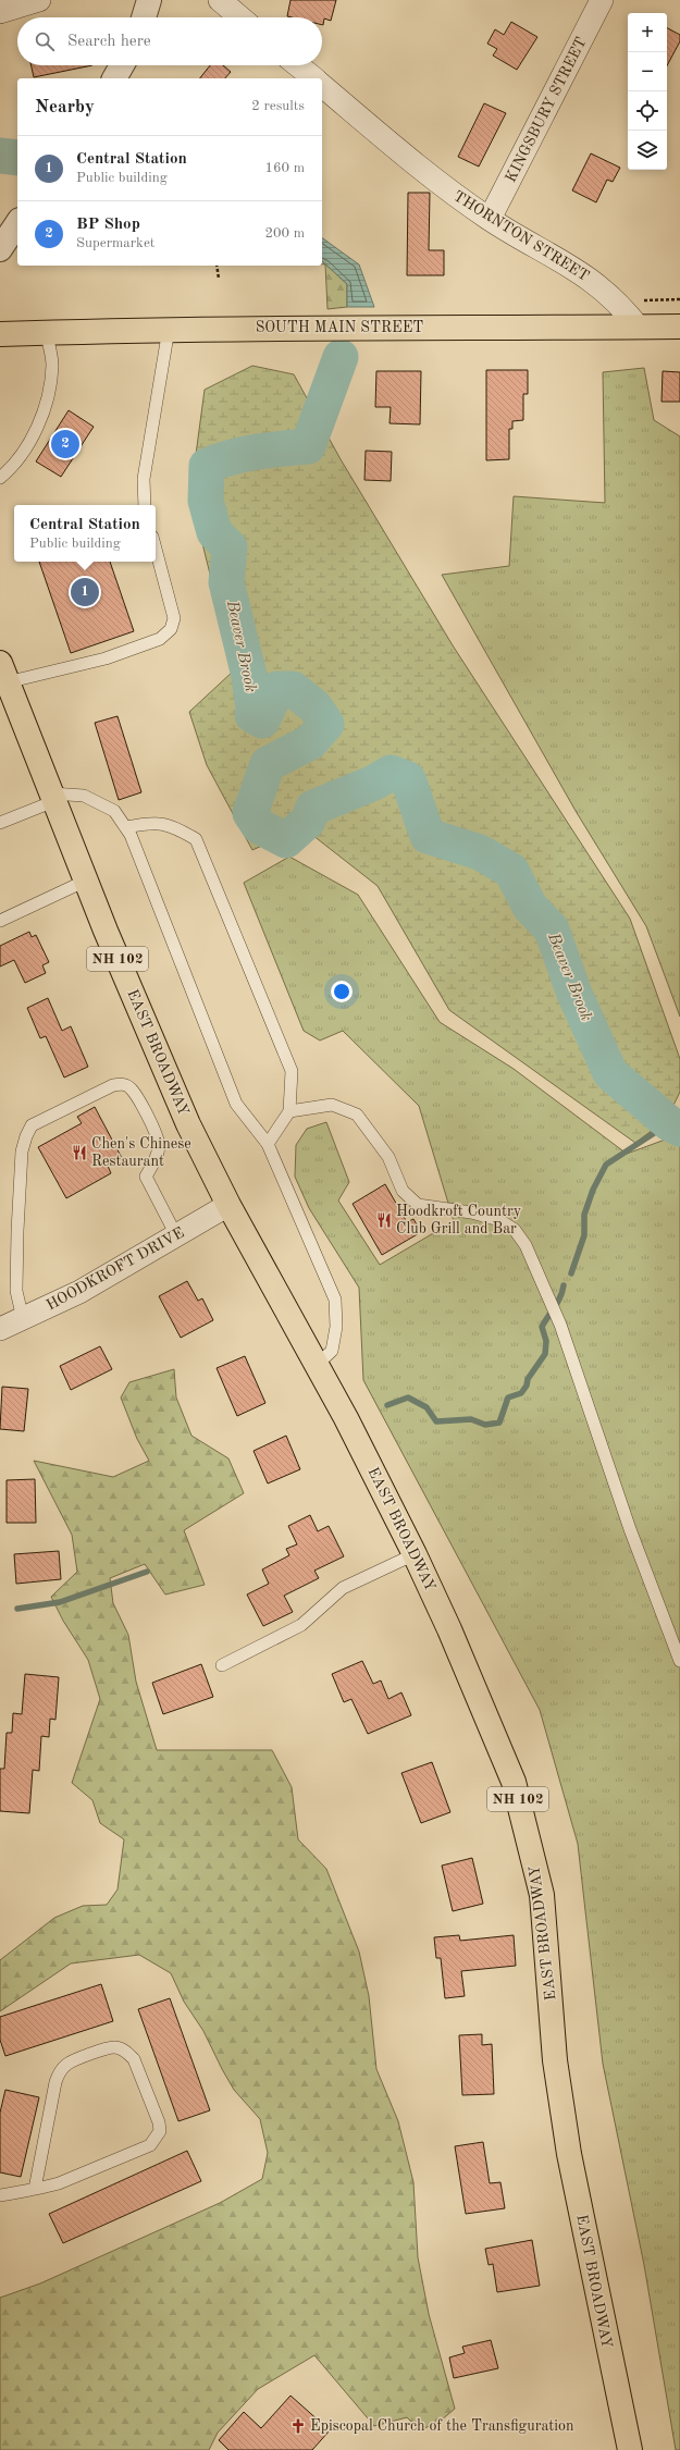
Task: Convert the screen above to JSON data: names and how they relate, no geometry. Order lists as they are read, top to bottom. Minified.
{"streets":{"main road":["SOUTH MAIN STREET","NH 102","EAST BROADWAY"],"street":["KINGSBURY STREET","THORNTON STREET","HOODKROFT DRIVE"]},"crossings":[["KINGSBURY STREET","THORNTON STREET"],["THORNTON STREET","SOUTH MAIN STREET"],["EAST BROADWAY","HOODKROFT DRIVE"]],"water":["Beaver Brook"],"places":{"restaurant":["Chen's Chinese Restaurant","Hoodkroft Country Club Grill and Bar"],"church":["Episcopal Church of the Transfiguration"]},"page":{"map_buttons":["+","−"],"search":"Search here","heading":["Nearby","2 results"],"list":[{"mark":"1","name":"Central Station","note":"Public building","value":"160 m"},{"mark":"2","name":"BP Shop","note":"Supermarket","value":"200 m"}],"pins":["2","1"],"popup":["Central Station","Public building"]}}
